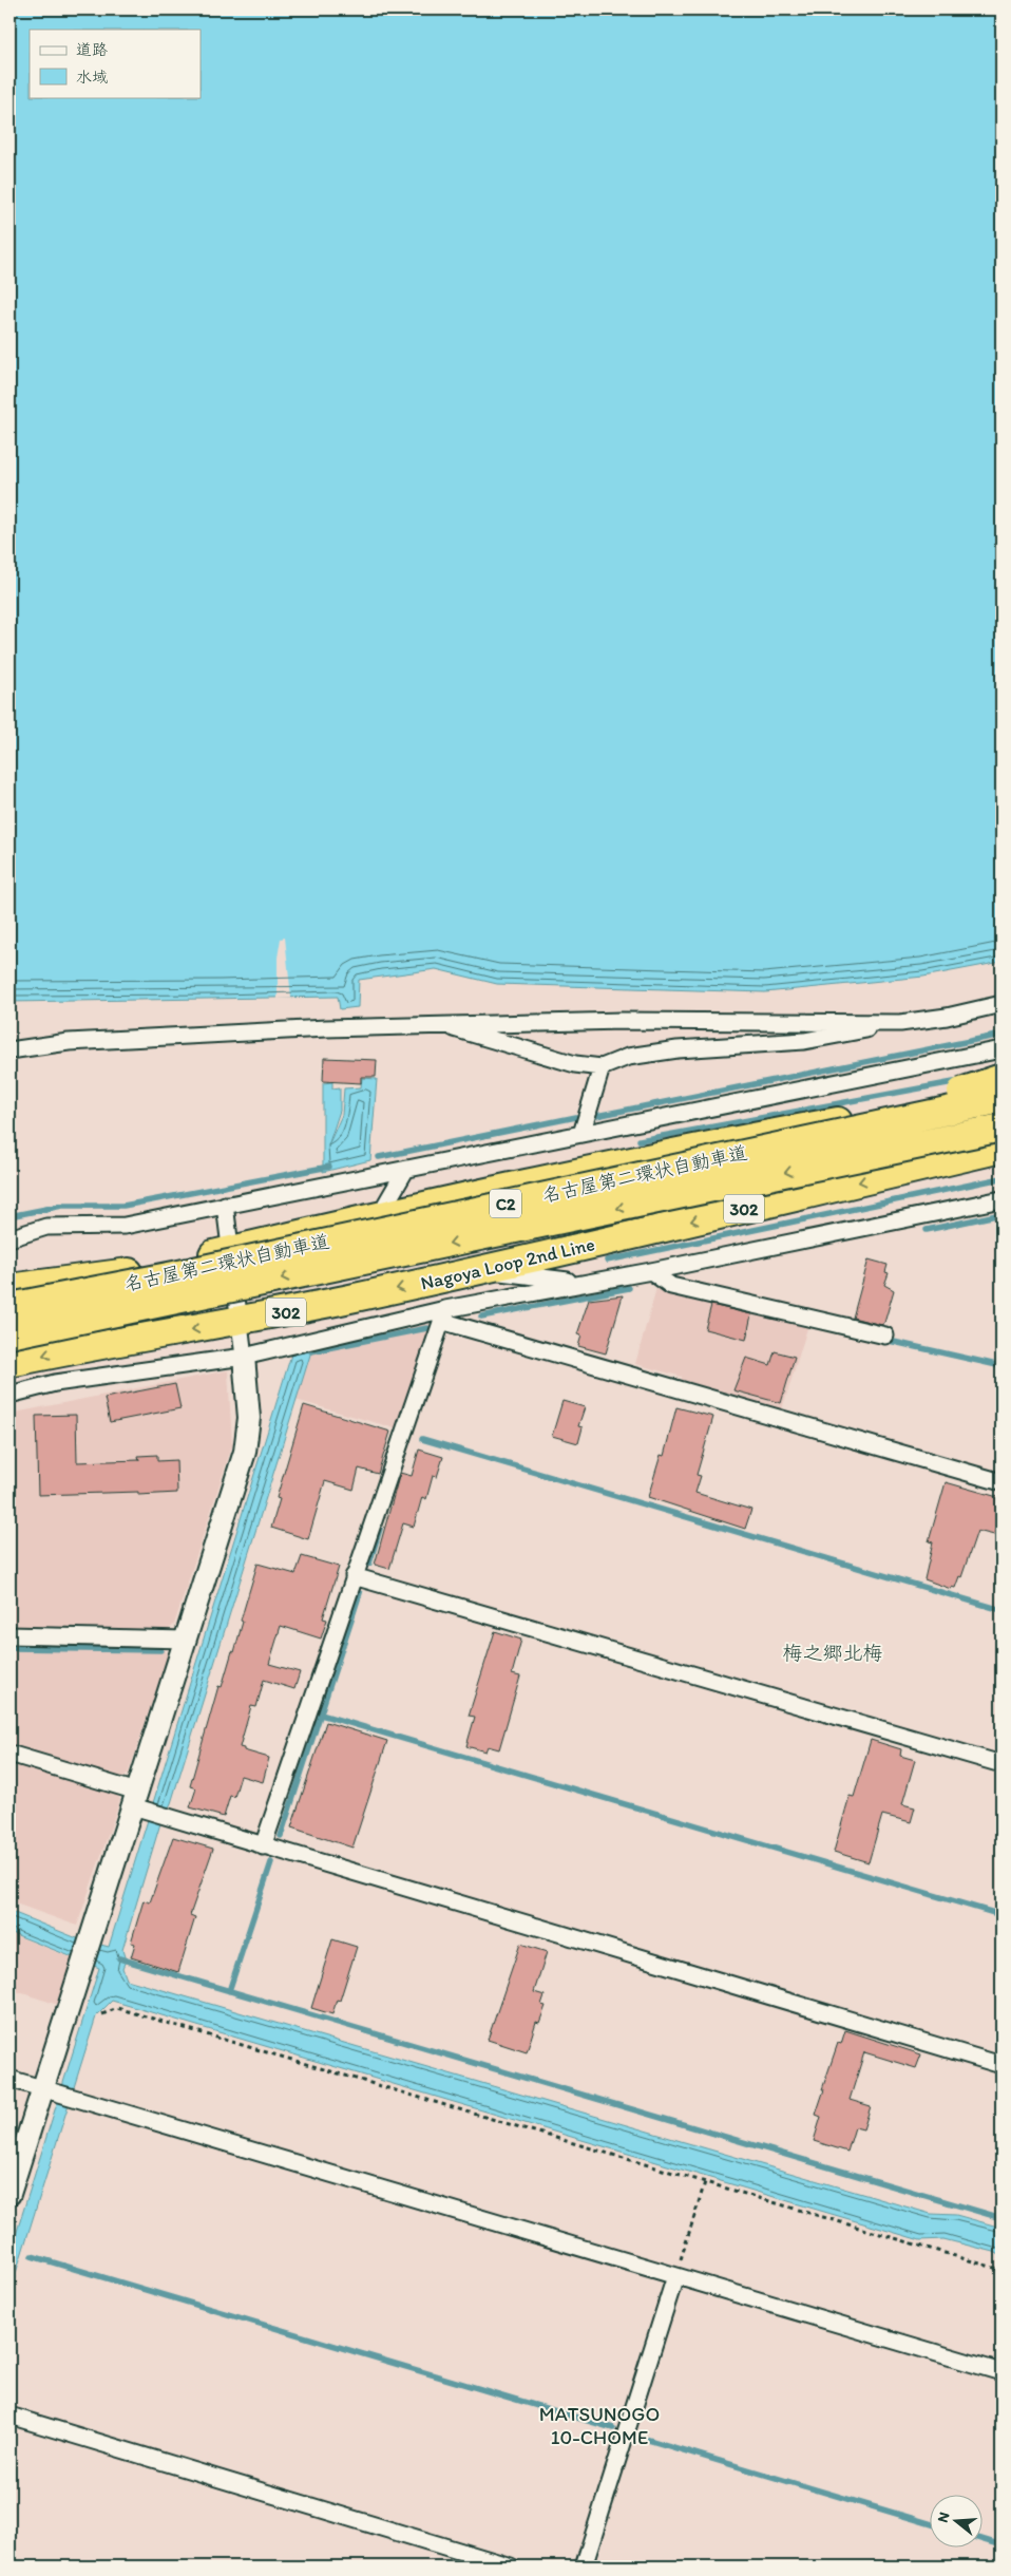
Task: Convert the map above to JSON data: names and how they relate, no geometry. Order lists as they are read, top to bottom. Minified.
{"streets":{"highway":["名古屋第二環状自動車道","C2","302","Nagoya Loop 2nd Line"]},"districts":["梅之郷北梅","MATSUNOGO 10-CHOME"],"legend":["道路","水域"],"north":"left"}
